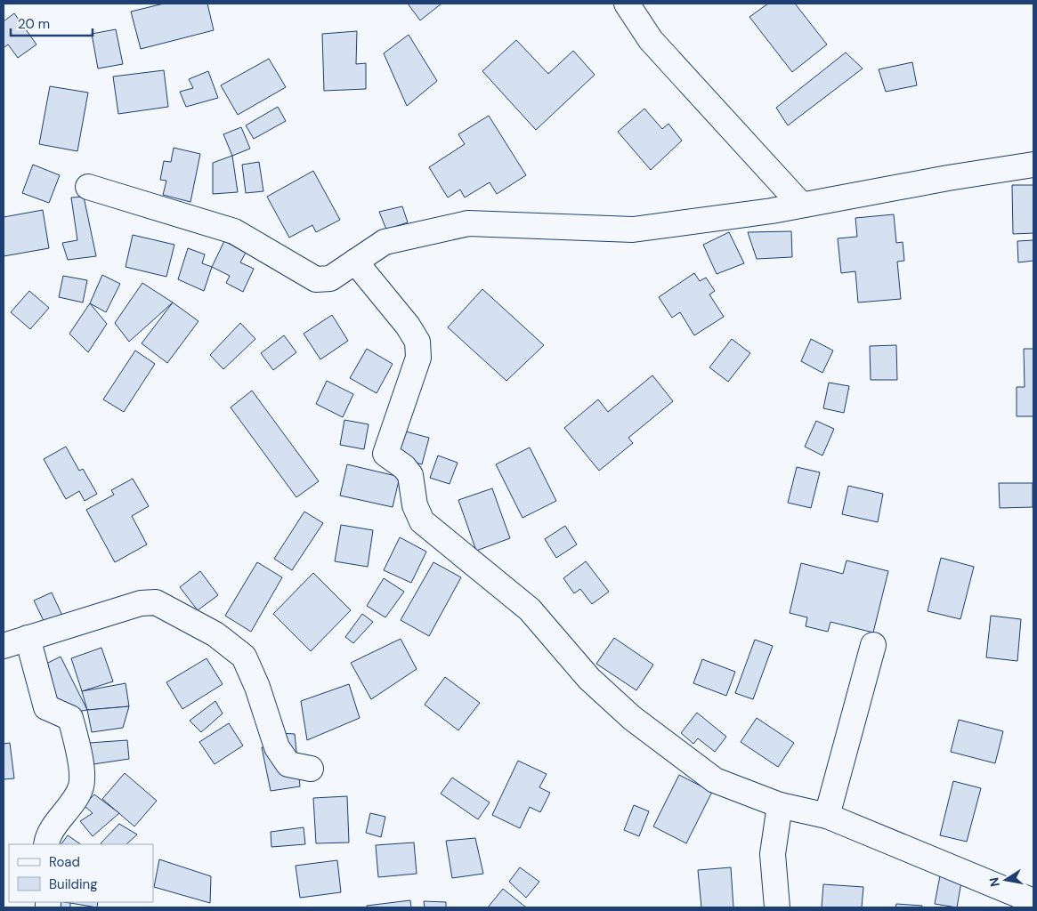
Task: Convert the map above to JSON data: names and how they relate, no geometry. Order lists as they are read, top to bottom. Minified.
{"legend":["Road","Building"],"scale_bar":"20 m","north":"left"}
